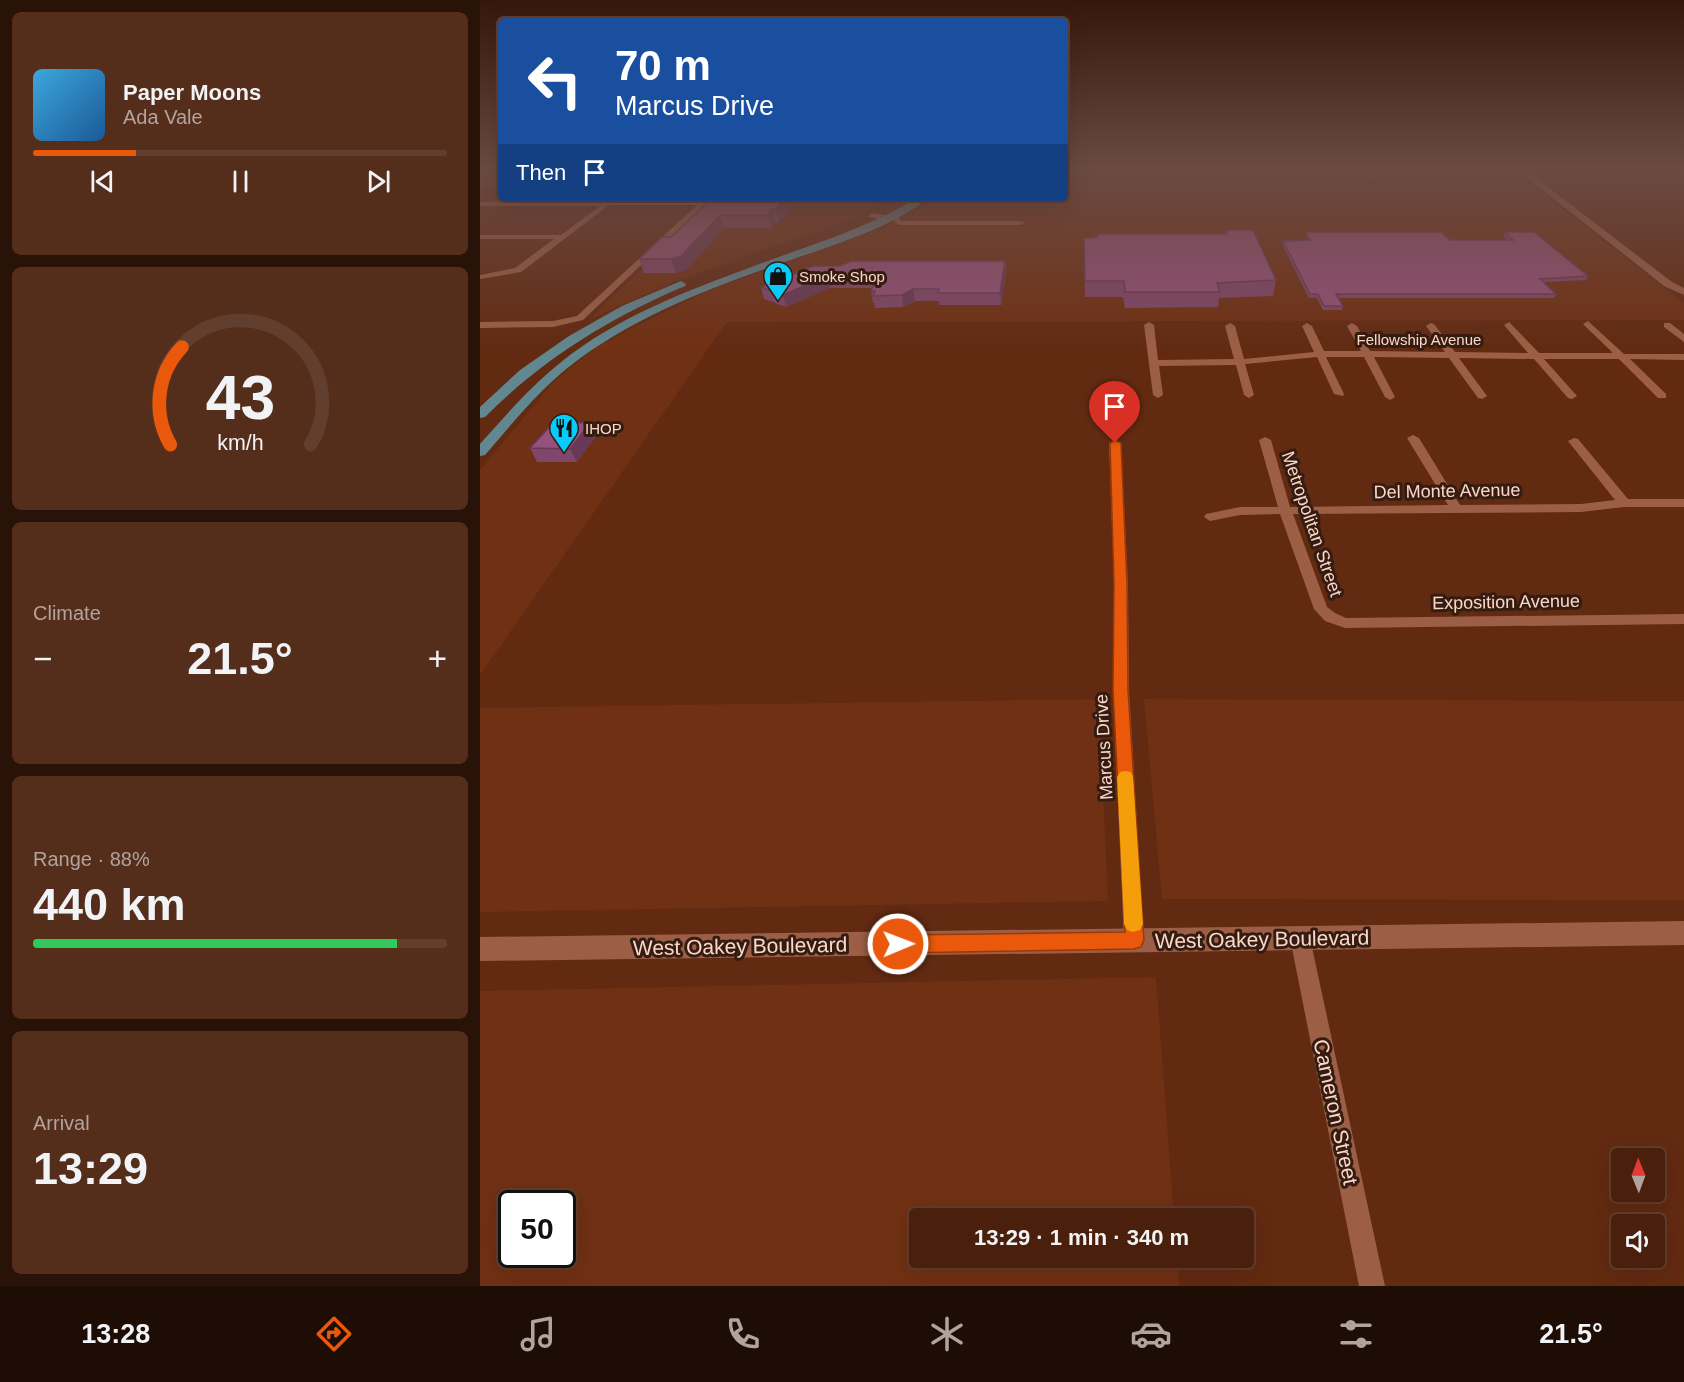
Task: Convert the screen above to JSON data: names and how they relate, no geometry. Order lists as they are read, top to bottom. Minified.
{"streets":{"main road":["West Oakey Boulevard"],"street":["Fellowship Avenue","Del Monte Avenue","Metropolitan Street","Exposition Avenue","Marcus Drive","Cameron Street"]},"crossings":[["Del Monte Avenue","Metropolitan Street"],["Metropolitan Street","Exposition Avenue"],["Marcus Drive","West Oakey Boulevard"],["West Oakey Boulevard","Cameron Street"]],"places":{"shop":["Smoke Shop"],"restaurant":["IHOP"]},"north":"top","page":{"turn":["70 m","Marcus Drive"],"song":["Paper Moons","Ada Vale"],"then":"Then","tile":["Climate",["Range · 88%","440 km"],["Arrival","13:29"]],"heat":["−","21.5°","+"],"limit":"50","trip":"13:29 · 1 min · 340 m","tabs":["13:28","21.5°"],"gauge":["43","km/h"]}}
